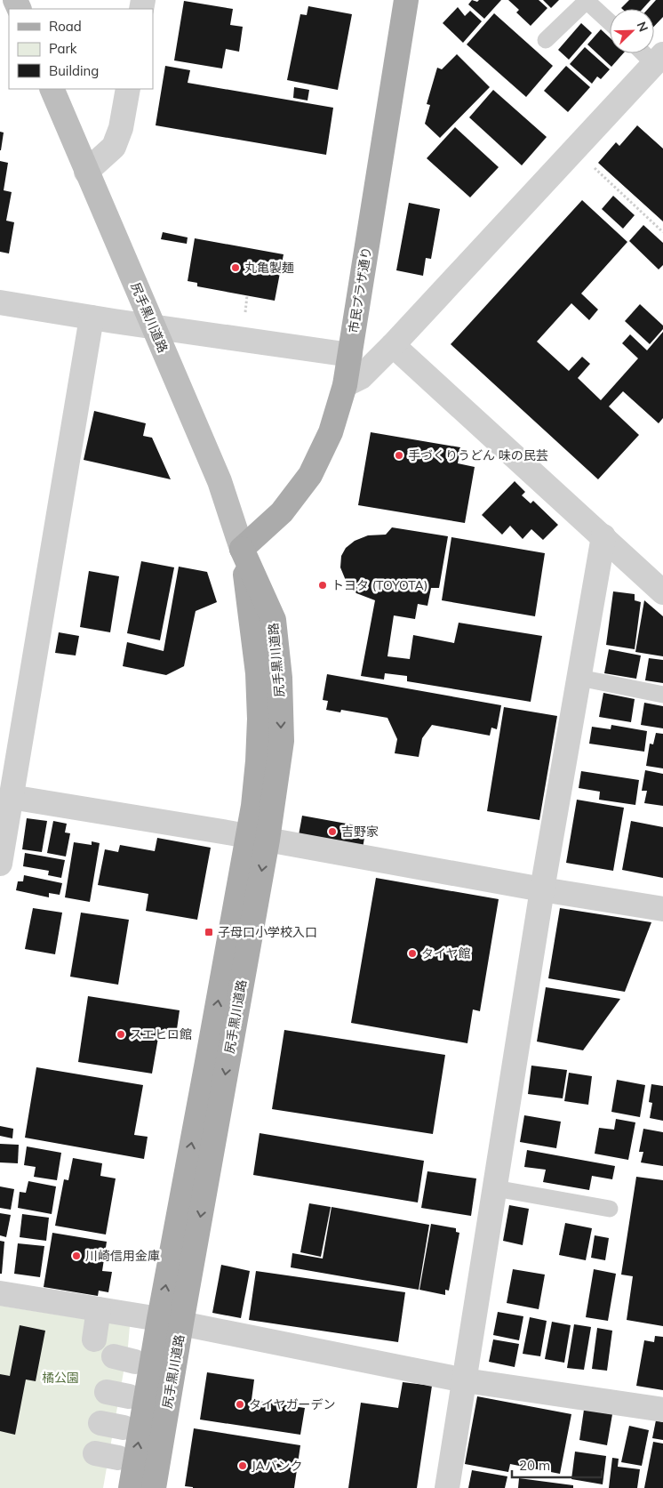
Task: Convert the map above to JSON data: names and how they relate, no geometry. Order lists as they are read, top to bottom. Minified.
{"streets":{"main road":["市民プラザ通り","尻手黒川道路"]},"crossings":[["市民プラザ通り","尻手黒川道路"]],"parks":["橘公園"],"places":{"other":["丸亀製麺","手づくりうどん 味の民芸","トヨタ (TOYOTA)","吉野家","タイヤ館","スエヒロ館","川崎信用金庫","タイヤガーデン","JAバンク"],"transit":["子母口小学校入口"]},"legend":["Road","Park","Building"],"scale_bar":"20 m","north":"top right"}
